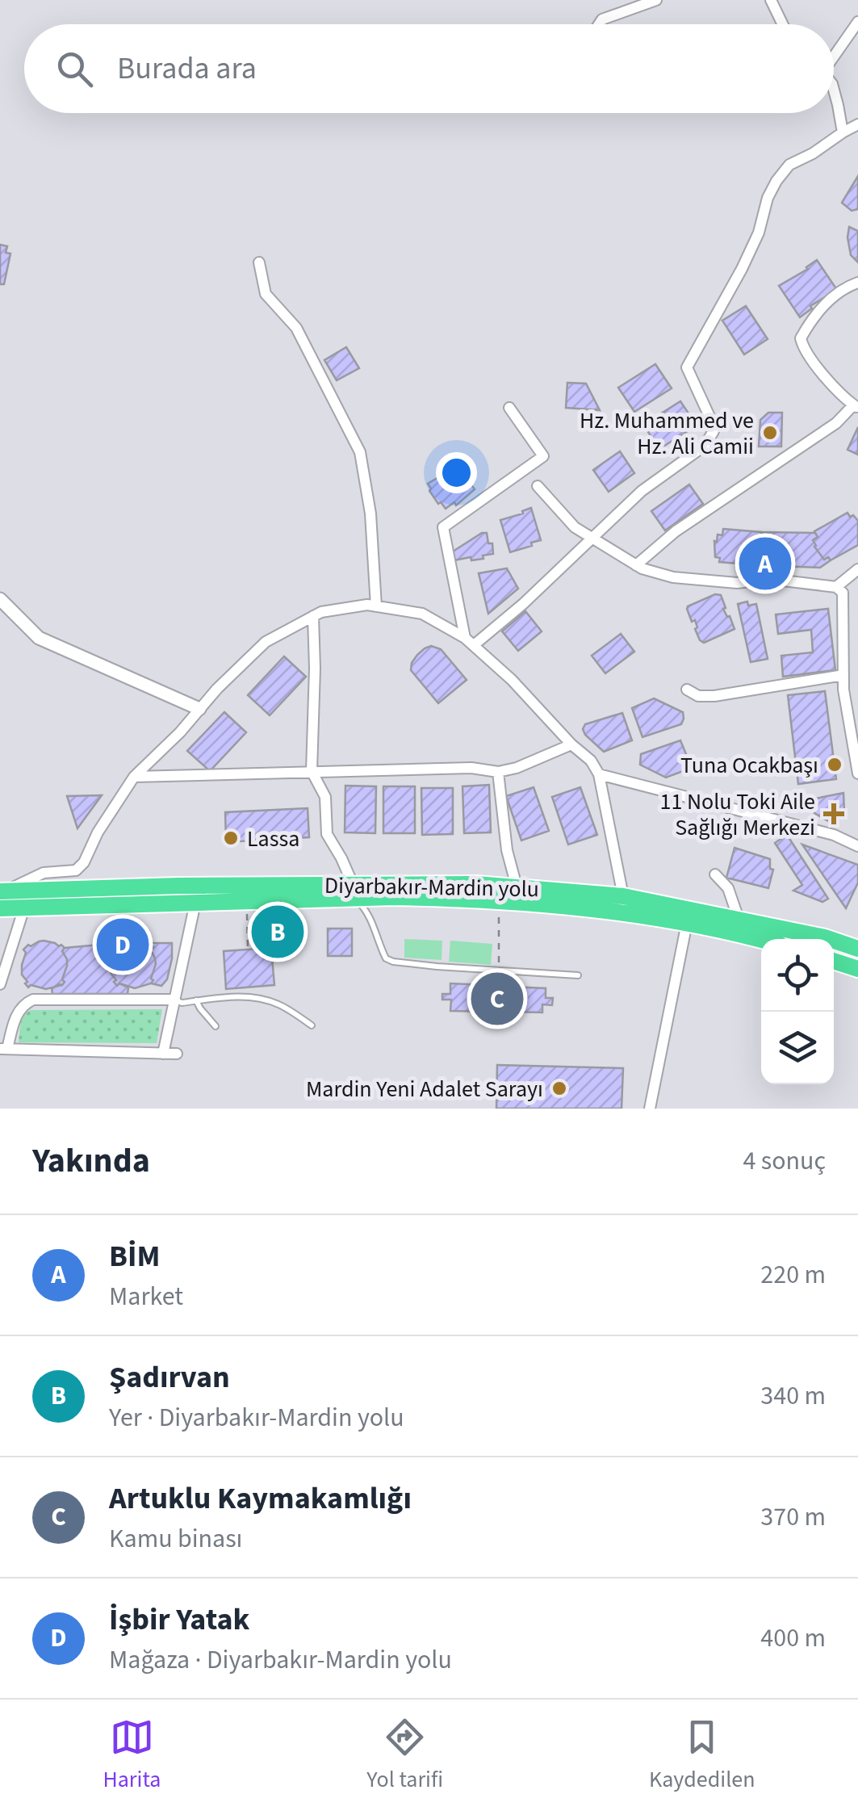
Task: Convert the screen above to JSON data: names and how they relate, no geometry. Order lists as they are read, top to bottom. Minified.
{"streets":{"highway":["Diyarbakır-Mardin yolu"]},"places":{"other":["Hz. Muhammed ve Hz. Ali Camii","Tuna Ocakbaşı","Lassa","Mardin Yeni Adalet Sarayı"],"health":["11 Nolu Toki Aile Sağlığı Merkezi"]},"page":{"search":"Burada ara","pins":["A","B","D","C"],"heading":["Yakında","4 sonuç"],"list":[{"mark":"A","name":"BİM","note":"Market","value":"220 m"},{"mark":"B","name":"Şadırvan","note":"Yer · Diyarbakır-Mardin yolu","value":"340 m"},{"mark":"C","name":"Artuklu Kaymakamlığı","note":"Kamu binası","value":"370 m"},{"mark":"D","name":"İşbir Yatak","note":"Mağaza · Diyarbakır-Mardin yolu","value":"400 m"}],"nav":["Harita","Yol tarifi","Kaydedilen"]}}
